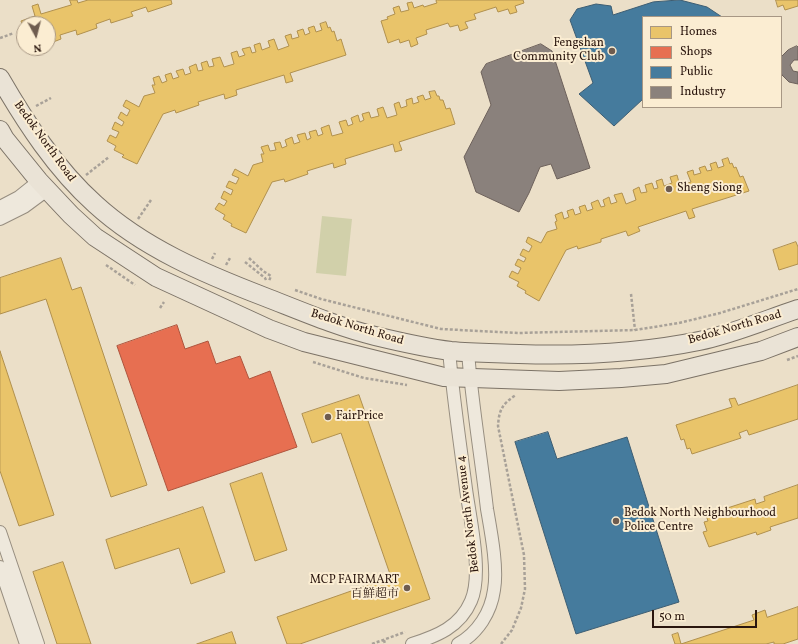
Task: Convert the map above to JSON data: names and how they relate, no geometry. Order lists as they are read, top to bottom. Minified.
{"streets":{"main road":["Bedok North Road"],"street":["Bedok North Avenue 4"]},"crossings":[["Bedok North Road","Bedok North Avenue 4"]],"places":["Fengshan Community Club","Sheng Siong","FairPrice","Bedok North Neighbourhood Police Centre","MCP FAIRMART 百鮮超市"],"legend":["Homes","Shops","Public","Industry"],"scale_bar":"50 m","north":"bottom"}
